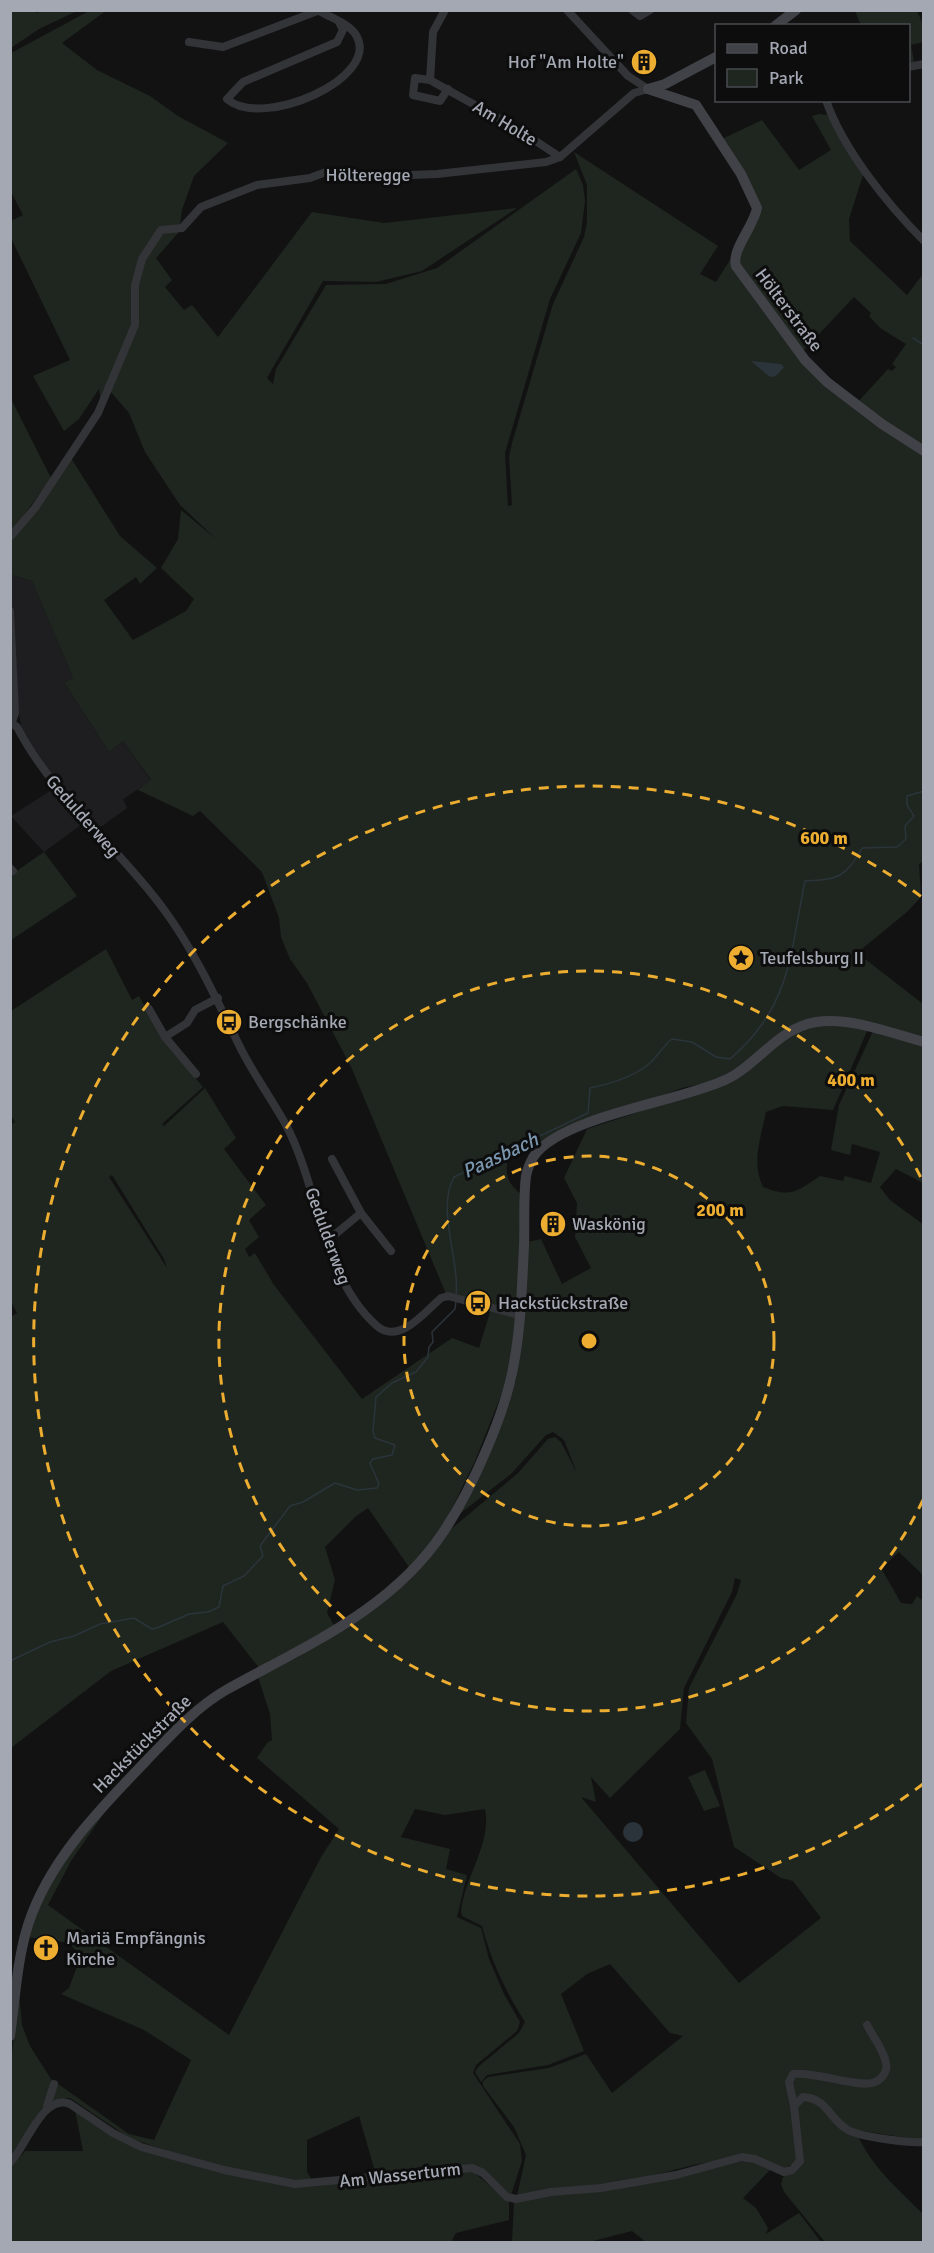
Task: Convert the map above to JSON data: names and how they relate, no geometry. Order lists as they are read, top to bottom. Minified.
{"streets":{"street":["Am Holte","Hölteregge","Hölterstraße","Gedulderweg","Hackstückstraße","Am Wasserturm"]},"crossings":[["Am Holte","Hölteregge"],["Hölteregge","Hölterstraße"],["Gedulderweg","Hackstückstraße"]],"water":["Paasbach"],"places":{"building":["Hof \"Am Holte\"","Waskönig"],"place":["Teufelsburg II"],"bus stop":["Bergschänke","Hackstückstraße"],"church":["Mariä Empfängnis Kirche"]},"legend":["Road","Park"],"rings":["600 m","400 m","200 m"]}
